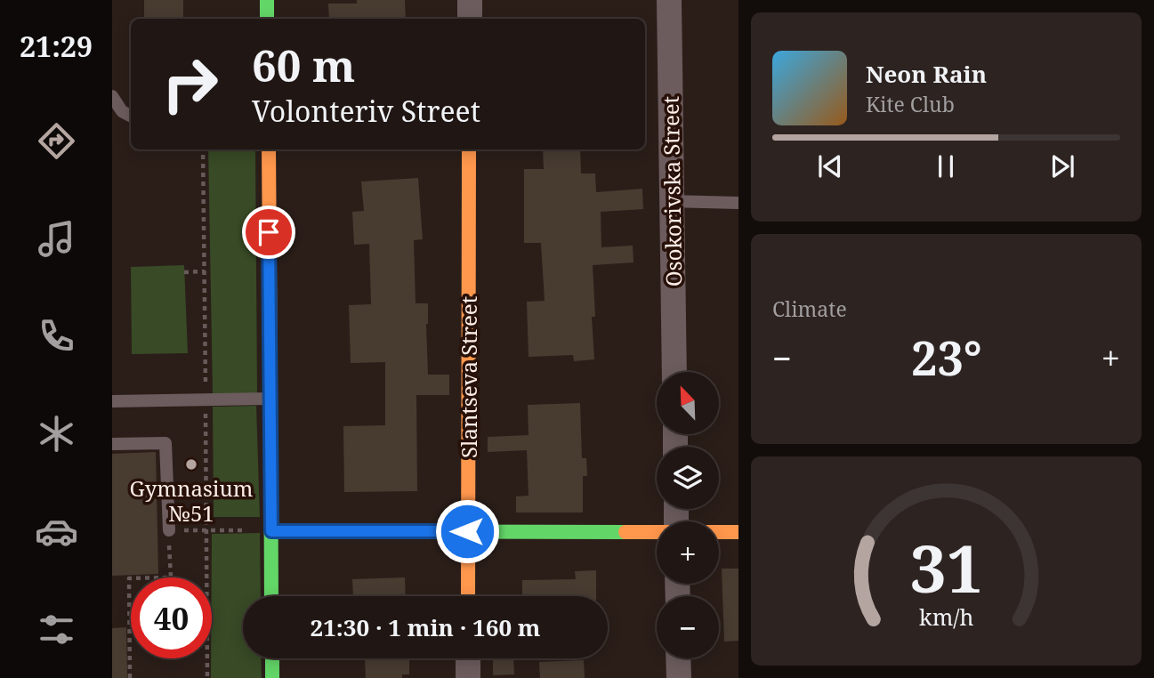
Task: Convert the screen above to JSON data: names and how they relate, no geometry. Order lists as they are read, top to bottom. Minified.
{"streets":{"street":["Osokorivska Street","Slantseva Street"]},"places":["Gymnasium №51"],"north":"top left","page":{"tabs":"21:29","turn":["60 m","Volonteriv Street"],"song":["Neon Rain","Kite Club"],"tile":"Climate","heat":["−","23°","+"],"map_buttons":["+","−"],"limit":"40","trip":"21:30 · 1 min · 160 m","gauge":["31","km/h"]}}
